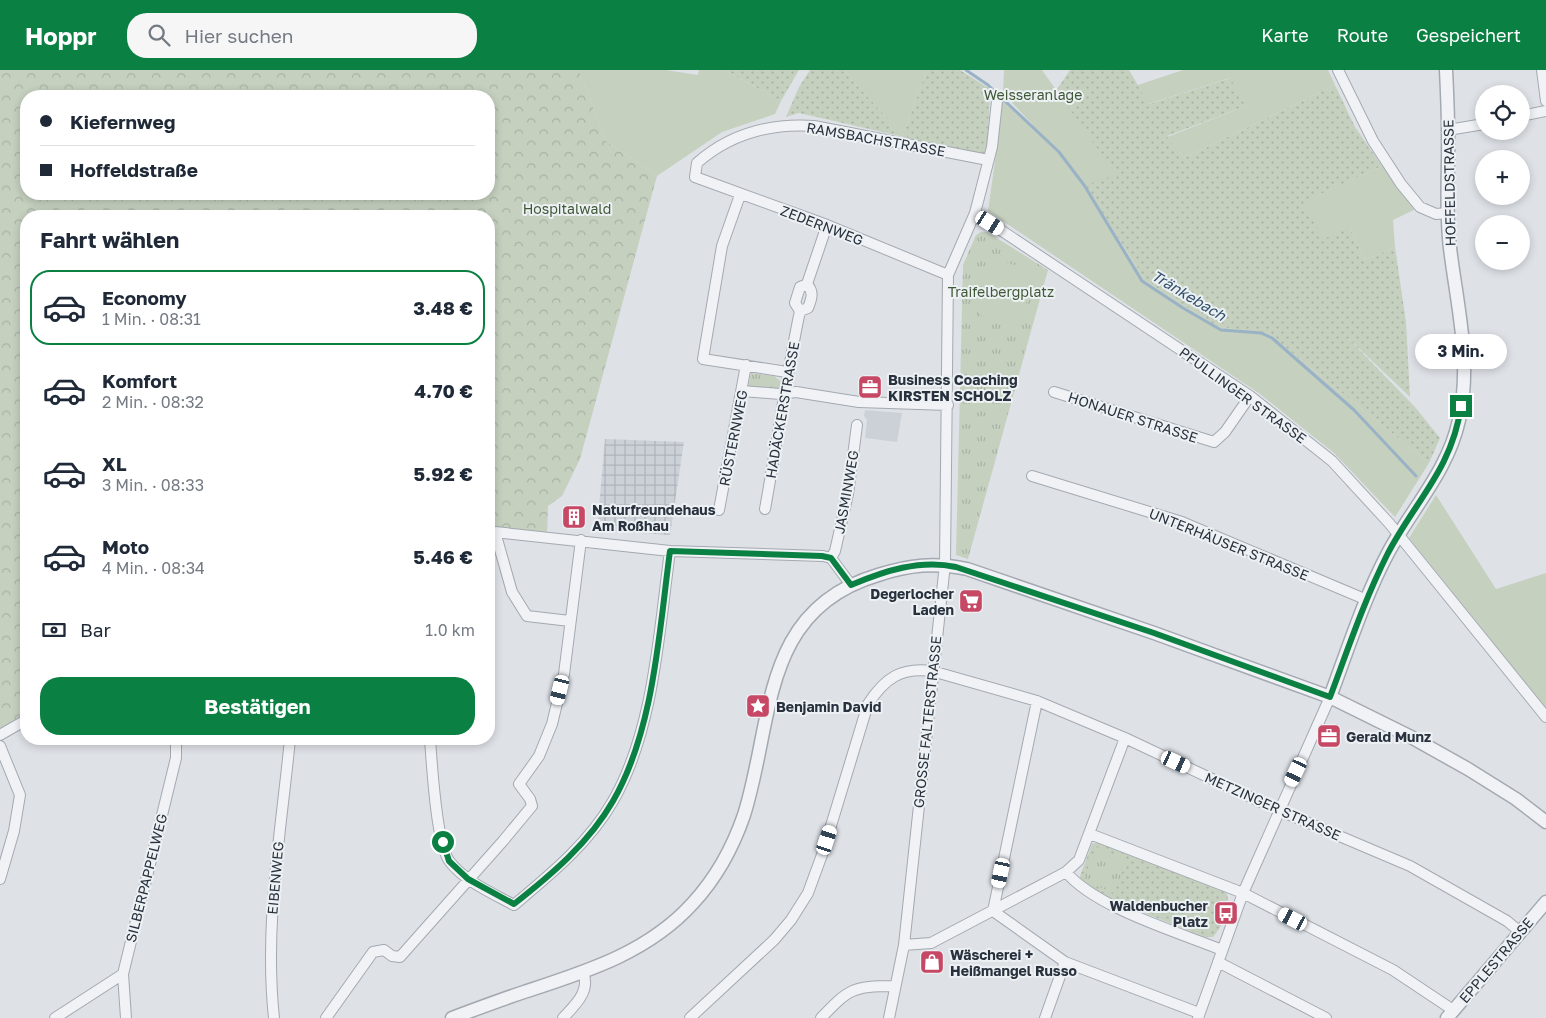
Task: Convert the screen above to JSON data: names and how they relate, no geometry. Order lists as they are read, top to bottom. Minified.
{"streets":{"street":["RAMSBACHSTRASSE","HOFFELDSTRASSE","ZEDERNWEG","PFULLINGER STRASSE","HADÄCKERSTRASSE","HONAUER STRASSE","RÜSTERNWEG","JASMINWEG","UNTERHÄUSER STRASSE","GROSSE FALTERSTRASSE","METZINGER STRASSE","SILBERPAPPELWEG","EIBENWEG","EPPLESTRASSE"]},"crossings":[["RAMSBACHSTRASSE","ZEDERNWEG"],["RAMSBACHSTRASSE","GROSSE FALTERSTRASSE"],["HOFFELDSTRASSE","PFULLINGER STRASSE"],["HOFFELDSTRASSE","UNTERHÄUSER STRASSE"],["HOFFELDSTRASSE","METZINGER STRASSE"],["ZEDERNWEG","HADÄCKERSTRASSE"],["ZEDERNWEG","GROSSE FALTERSTRASSE"],["PFULLINGER STRASSE","HONAUER STRASSE"],["PFULLINGER STRASSE","GROSSE FALTERSTRASSE"],["GROSSE FALTERSTRASSE","METZINGER STRASSE"],["METZINGER STRASSE","EPPLESTRASSE"]],"water":["Tränkebach"],"parks":["Weisseranlage","Hospitalwald","Traifelbergplatz"],"places":{"office":["Business Coaching KIRSTEN SCHOLZ","Gerald Munz"],"building":["Naturfreundehaus Am Roßhau"],"supermarket":["Degerlocher Laden"],"place":["Benjamin David"],"bus stop":["Waldenbucher Platz"],"shop":["Wäscherei + Heißmangel Russo"]},"page":{"header":"Hoppr","search":"Hier suchen","nav":["Karte","Route","Gespeichert"],"map_buttons":["+","−"],"banner":["Kiefernweg","Hoffeldstraße"],"heading":"Fahrt wählen","list":[{"name":"Economy","note":"1 Min. · 08:31","value":"3.48 €"},{"name":"Komfort","note":"2 Min. · 08:32","value":"4.70 €"},{"name":"XL","note":"3 Min. · 08:33","value":"5.92 €"},{"name":"Moto","note":"4 Min. · 08:34","value":"5.46 €"}],"bubble":"3 Min.","pay":["Bar","1.0 km"],"buttons":"Bestätigen"}}
